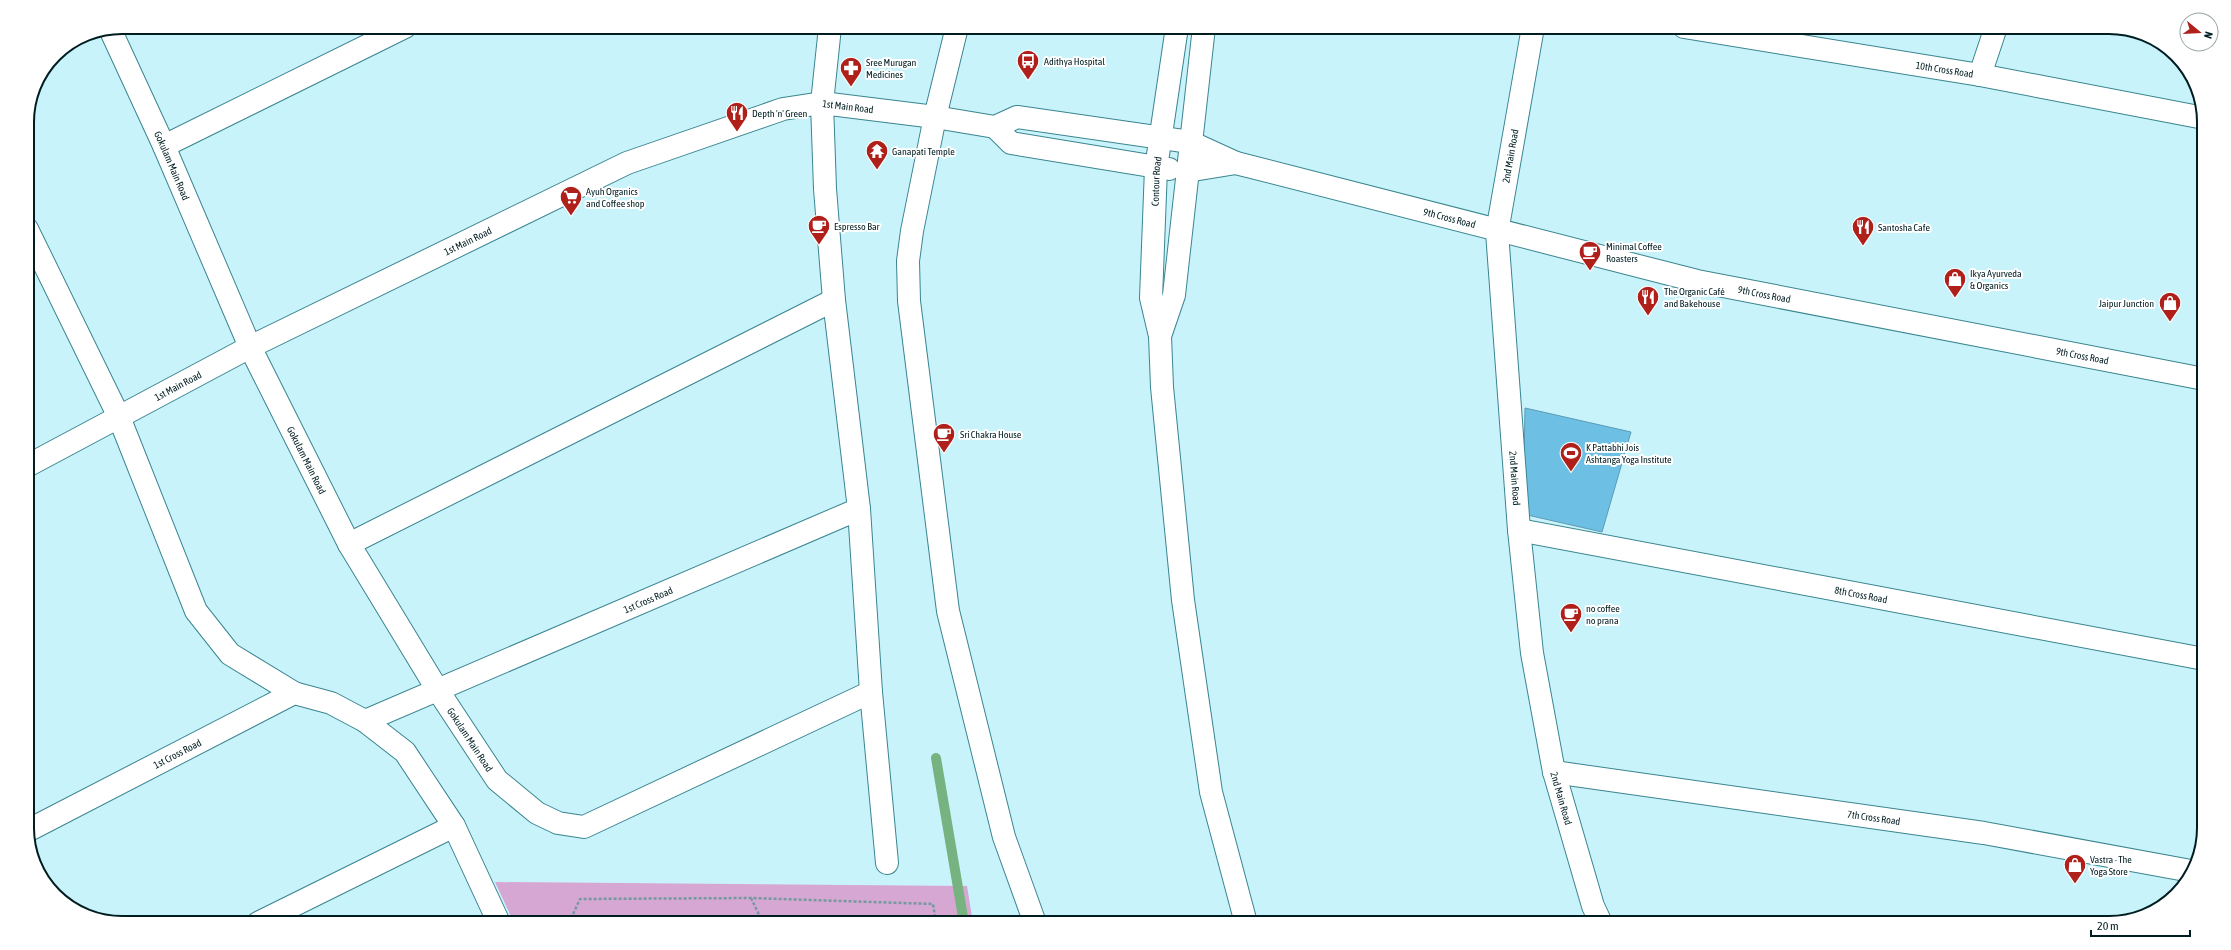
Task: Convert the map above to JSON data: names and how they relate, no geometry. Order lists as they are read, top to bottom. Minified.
{"streets":{"street":["10th Cross Road","1st Main Road","2nd Main Road","Gokulam Main Road","Contour Road","9th Cross Road","8th Cross Road","1st Cross Road","7th Cross Road"]},"crossings":[["1st Main Road","Gokulam Main Road"],["2nd Main Road","9th Cross Road"],["2nd Main Road","8th Cross Road"],["2nd Main Road","7th Cross Road"],["Gokulam Main Road","1st Cross Road"]],"places":{"bus stop":["Adithya Hospital"],"pharmacy":["Sree Murugan Medicines"],"restaurant":["Depth 'n' Green","Santosha Cafe","The Organic Café and Bakehouse"],"temple":["Ganapati Temple"],"supermarket":["Ayuh Organics and Coffee shop"],"cafe":["Espresso Bar","Minimal Coffee Roasters","Sri Chakra House","no coffee no prana"],"shop":["Ikya Ayurveda & Organics","Jaipur Junction","Vastra - The Yoga Store"],"sports":["K Pattabhi Jois Ashtanga Yoga Institute"]},"scale_bar":"20 m","north":"right"}
